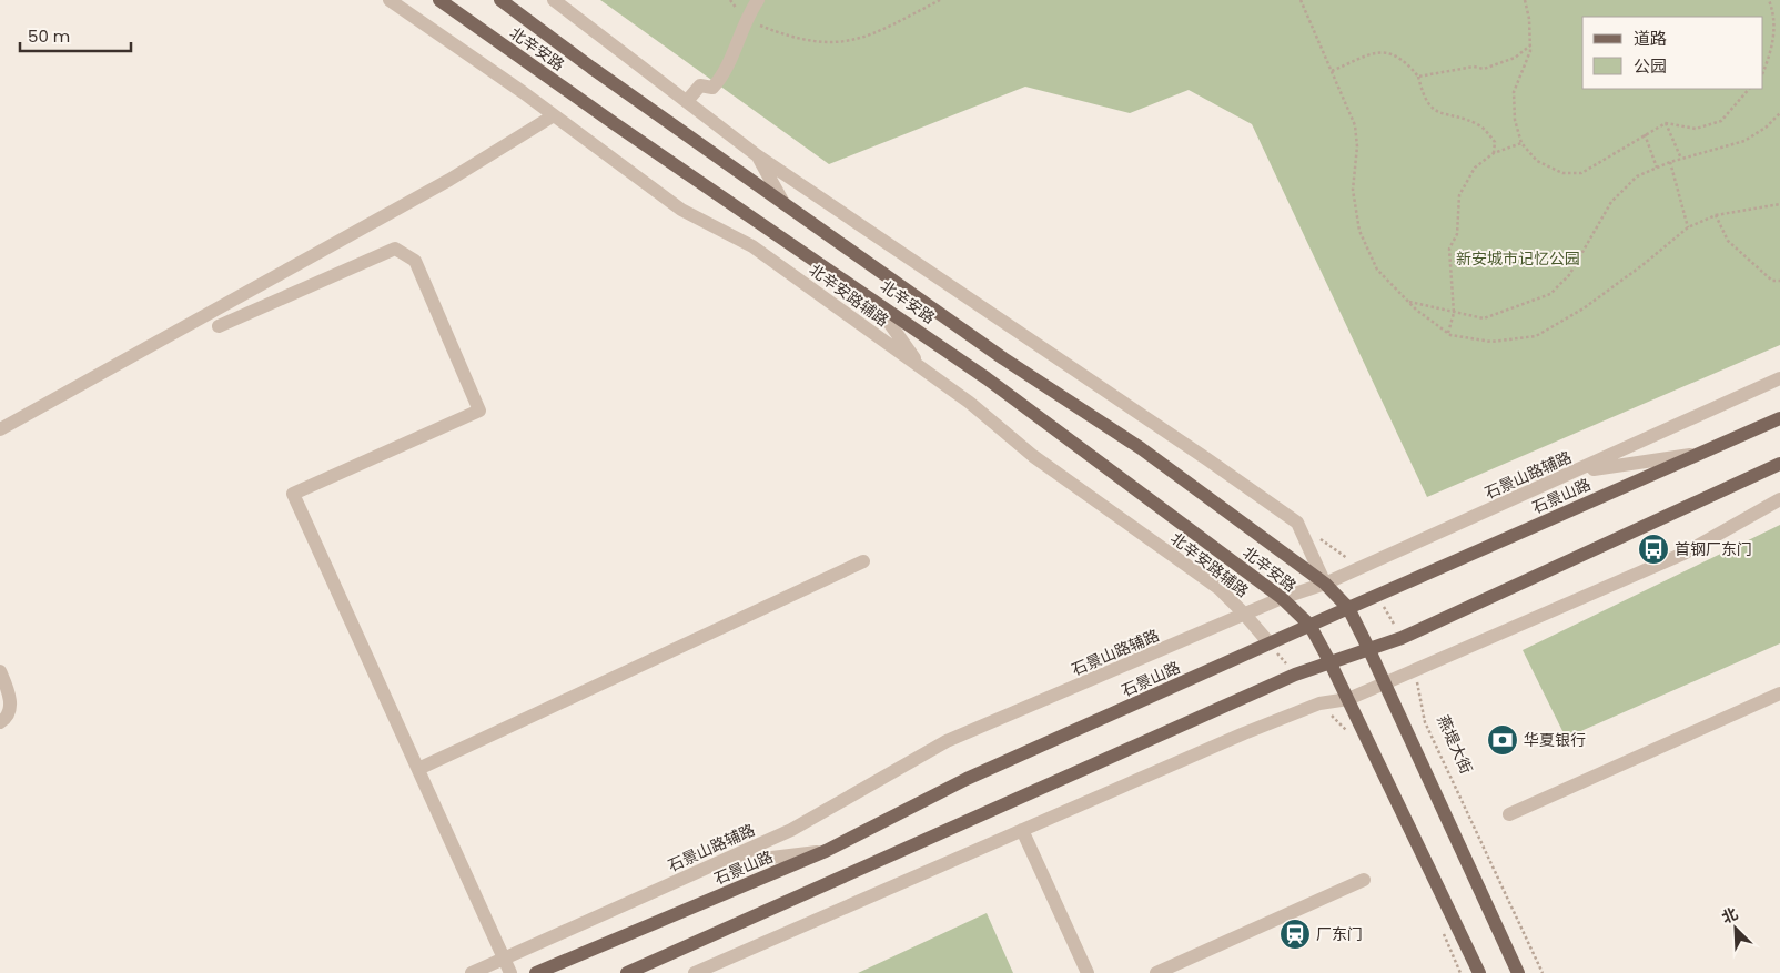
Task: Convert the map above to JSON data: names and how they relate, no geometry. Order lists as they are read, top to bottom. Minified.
{"streets":{"main road":["北辛安路","石景山路"],"street":["北辛安路辅路","石景山路辅路"],"path":["燕堤大街"]},"crossings":[["北辛安路","石景山路辅路"],["北辛安路","石景山路"],["北辛安路辅路","石景山路辅路"],["北辛安路辅路","石景山路"]],"parks":["新安城市记忆公园"],"places":{"bus stop":["首钢厂东门"],"bank":["华夏银行"],"station":["厂东门"]},"legend":["道路","公园"],"scale_bar":"50 m","north":"top left"}
